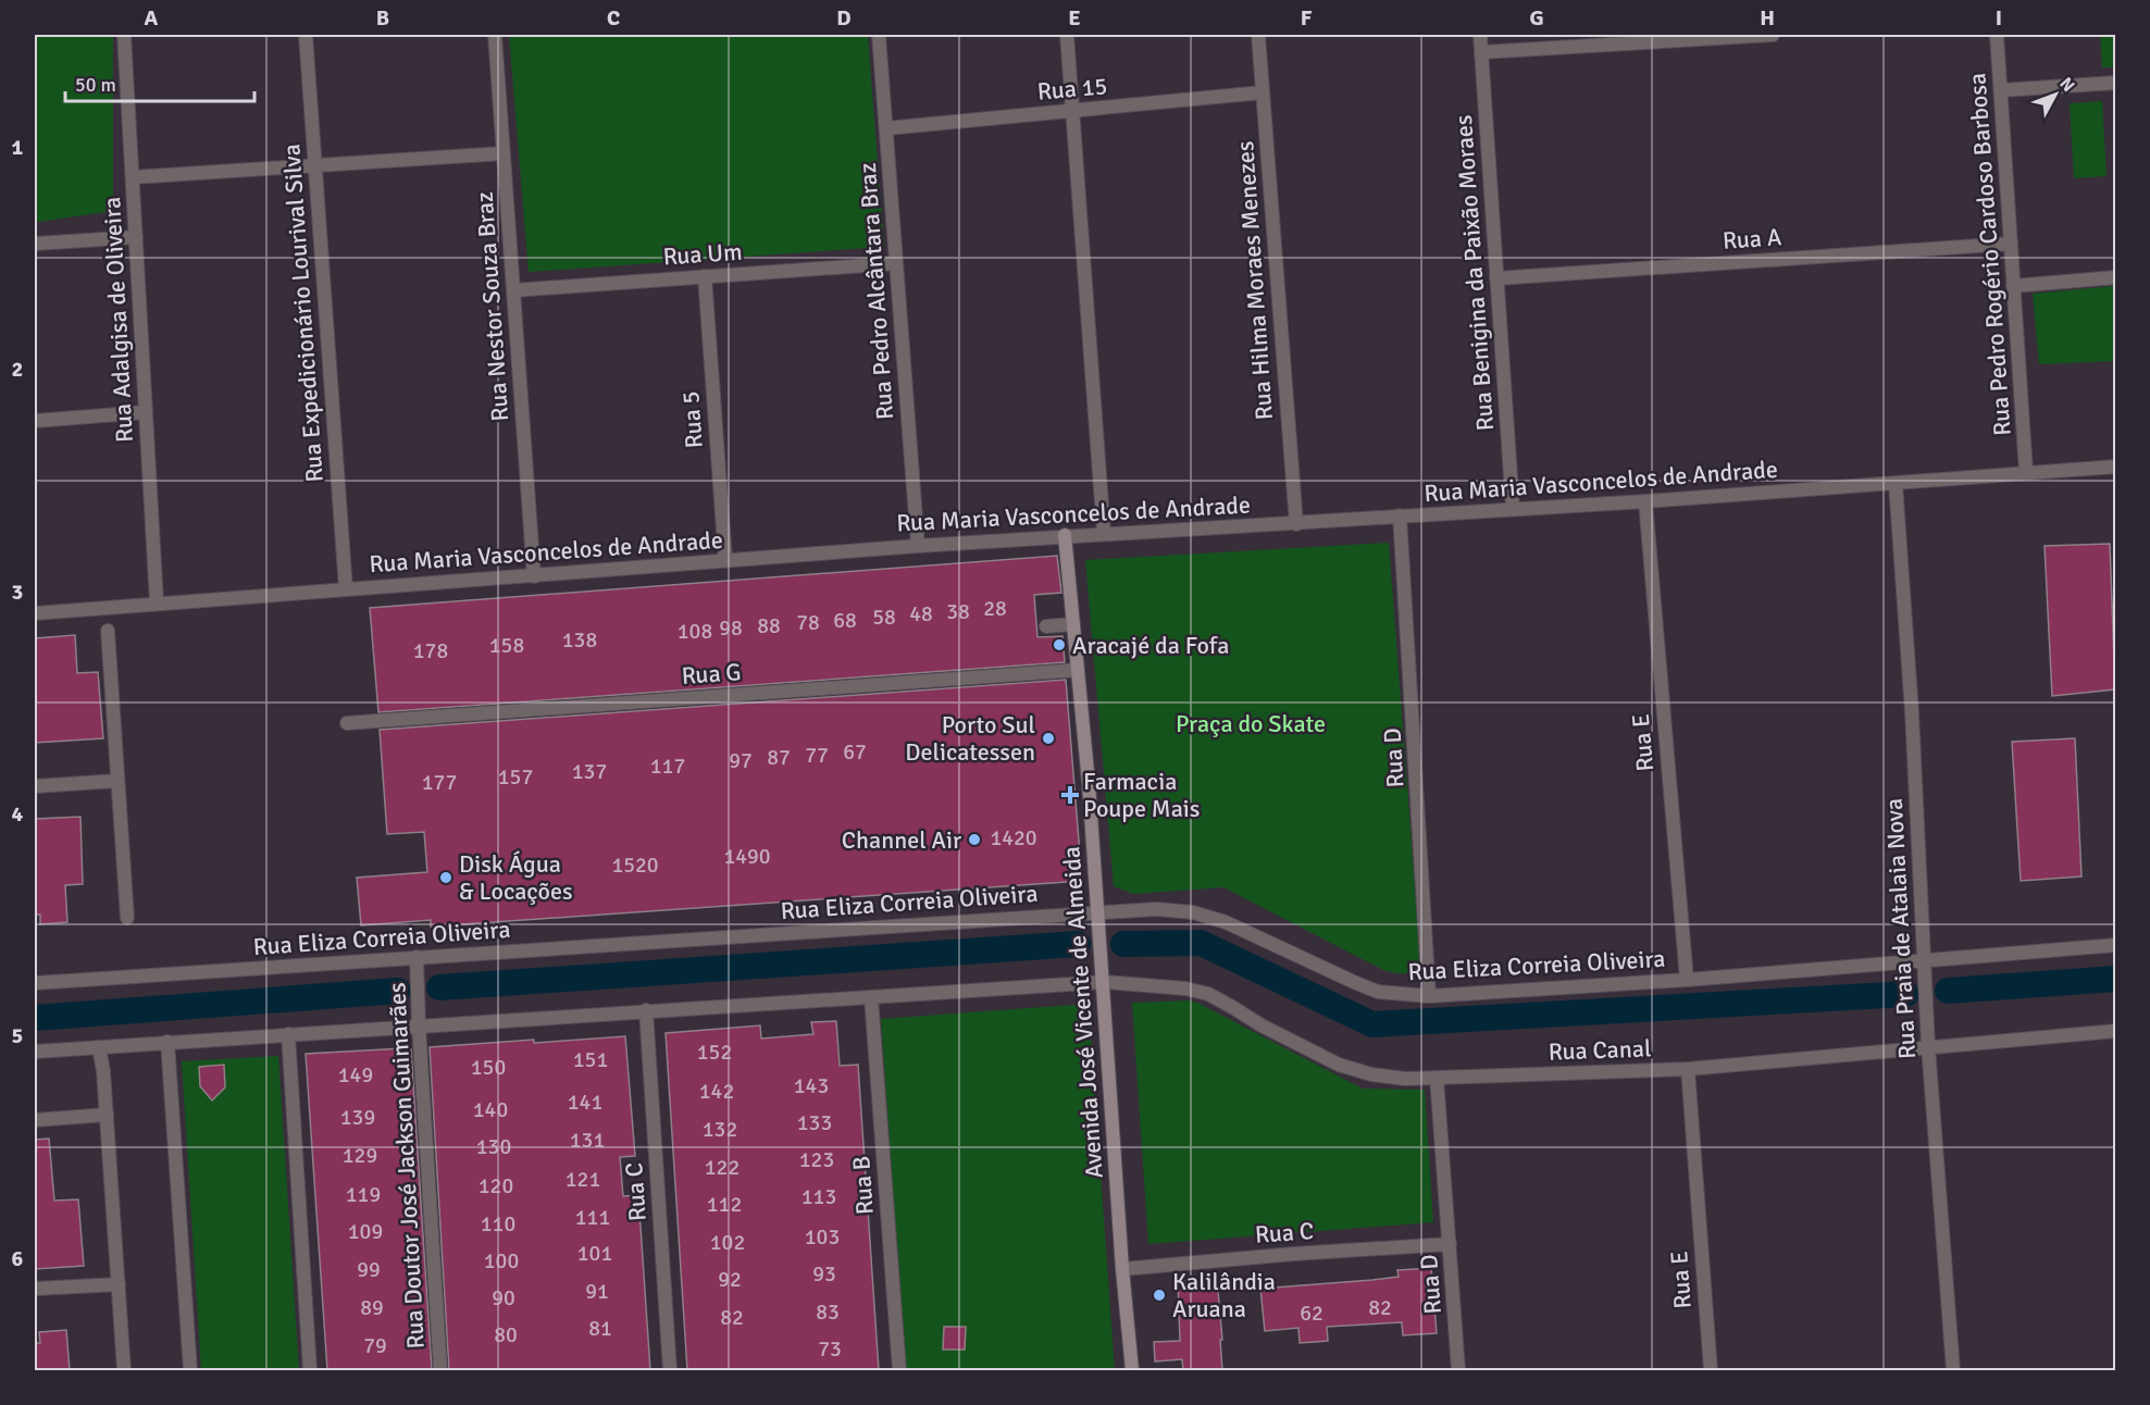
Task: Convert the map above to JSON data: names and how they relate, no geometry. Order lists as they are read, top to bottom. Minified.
{"streets":{"street":["Rua 15","Rua A","Rua Um","Rua Pedro Rogério Cardoso Barbosa","Rua Benigina da Paixão Moraes","Rua Hilma Moraes Menezes","Rua Pedro Alcântara Braz","Rua Nestor Souza Braz","Rua Expedicionário Lourival Silva","Rua Adalgisa de Oliveira","Rua 5","Rua Maria Vasconcelos de Andrade","Rua G","Rua E","Rua D","Rua Eliza Correia Oliveira","Rua Praia de Atalaia Nova","Avenida José Vicente de Almeida","Rua Canal","Rua Doutor José Jackson Guimarães","Rua B","Rua C"]},"crossings":[["Rua 15","Rua Hilma Moraes Menezes"],["Rua 15","Rua Pedro Alcântara Braz"],["Rua A","Rua Pedro Rogério Cardoso Barbosa"],["Rua A","Rua Benigina da Paixão Moraes"],["Rua Um","Rua Pedro Alcântara Braz"],["Rua Um","Rua Nestor Souza Braz"],["Rua Um","Rua 5"],["Rua Pedro Rogério Cardoso Barbosa","Rua Maria Vasconcelos de Andrade"],["Rua Benigina da Paixão Moraes","Rua Maria Vasconcelos de Andrade"],["Rua Hilma Moraes Menezes","Rua Maria Vasconcelos de Andrade"],["Rua Pedro Alcântara Braz","Rua Maria Vasconcelos de Andrade"],["Rua Nestor Souza Braz","Rua Maria Vasconcelos de Andrade"],["Rua Expedicionário Lourival Silva","Rua Maria Vasconcelos de Andrade"],["Rua Adalgisa de Oliveira","Rua Maria Vasconcelos de Andrade"],["Rua 5","Rua Maria Vasconcelos de Andrade"],["Rua Maria Vasconcelos de Andrade","Rua E"],["Rua Maria Vasconcelos de Andrade","Rua D"],["Rua Maria Vasconcelos de Andrade","Rua Praia de Atalaia Nova"],["Rua Maria Vasconcelos de Andrade","Avenida José Vicente de Almeida"],["Rua G","Avenida José Vicente de Almeida"],["Rua E","Rua Eliza Correia Oliveira"],["Rua E","Rua Canal"],["Rua D","Rua Eliza Correia Oliveira"],["Rua D","Rua Canal"],["Rua D","Rua C"],["Rua Eliza Correia Oliveira","Rua Praia de Atalaia Nova"],["Rua Eliza Correia Oliveira","Avenida José Vicente de Almeida"],["Rua Eliza Correia Oliveira","Rua Doutor José Jackson Guimarães"],["Rua Praia de Atalaia Nova","Rua Canal"],["Avenida José Vicente de Almeida","Rua Canal"],["Avenida José Vicente de Almeida","Rua C"]],"parks":["Praça do Skate"],"places":{"other":["Aracajé da Fofa","Porto Sul Delicatessen","Channel Air","Disk Água & Locações","Kalilândia Aruana"],"health":["Farmacia Poupe Mais"]},"house_numbers":["28","38","48","58","68","78","88","98","108","138","158","178","67","77","87","97","117","137","157","177","1420","1490","1520","152","151","150","149","143","142","141","140","139","133","132","131","130","129","123","122","121","120","119","113","112","111","110","109","103","102","101","100","99","93","92","91","90","89","82","83","62","82","81","80","79","73"],"scale_bar":"50 m","north":"top right","grid":{"columns":["A","B","C","D","E","F","G","H","I"],"rows":["1","2","3","4","5","6"]}}
